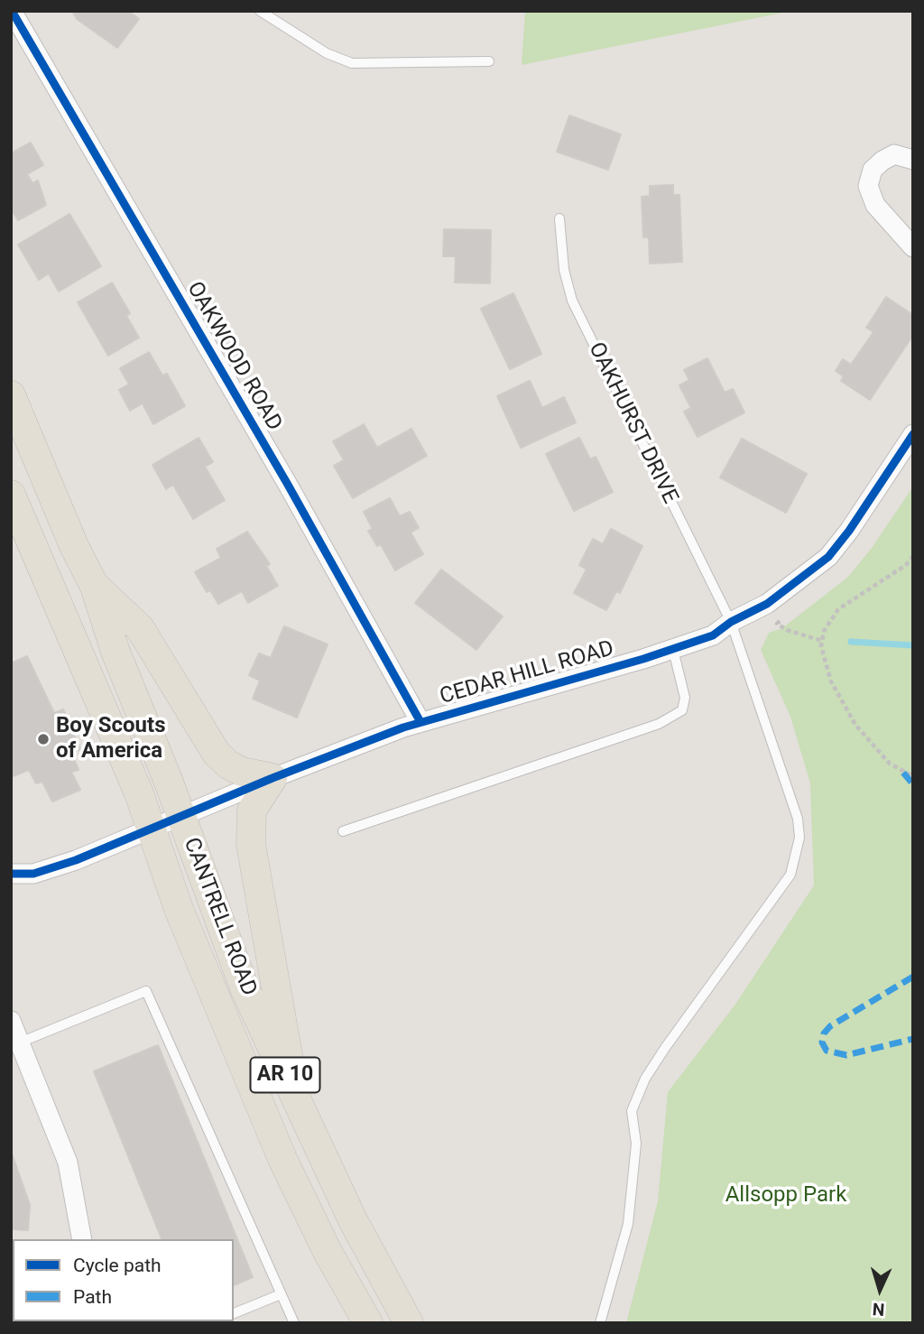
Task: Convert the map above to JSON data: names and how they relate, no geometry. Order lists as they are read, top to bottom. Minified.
{"streets":{"main road":["CANTRELL ROAD","AR 10"],"street":["OAKWOOD ROAD","CEDAR HILL ROAD"],"lane":["OAKHURST DRIVE"]},"crossings":[["OAKWOOD ROAD","CEDAR HILL ROAD"],["OAKHURST DRIVE","CEDAR HILL ROAD"],["CEDAR HILL ROAD","CANTRELL ROAD"]],"parks":["Allsopp Park"],"places":["Boy Scouts of America"],"legend":["Cycle path","Path"],"north":"bottom"}
